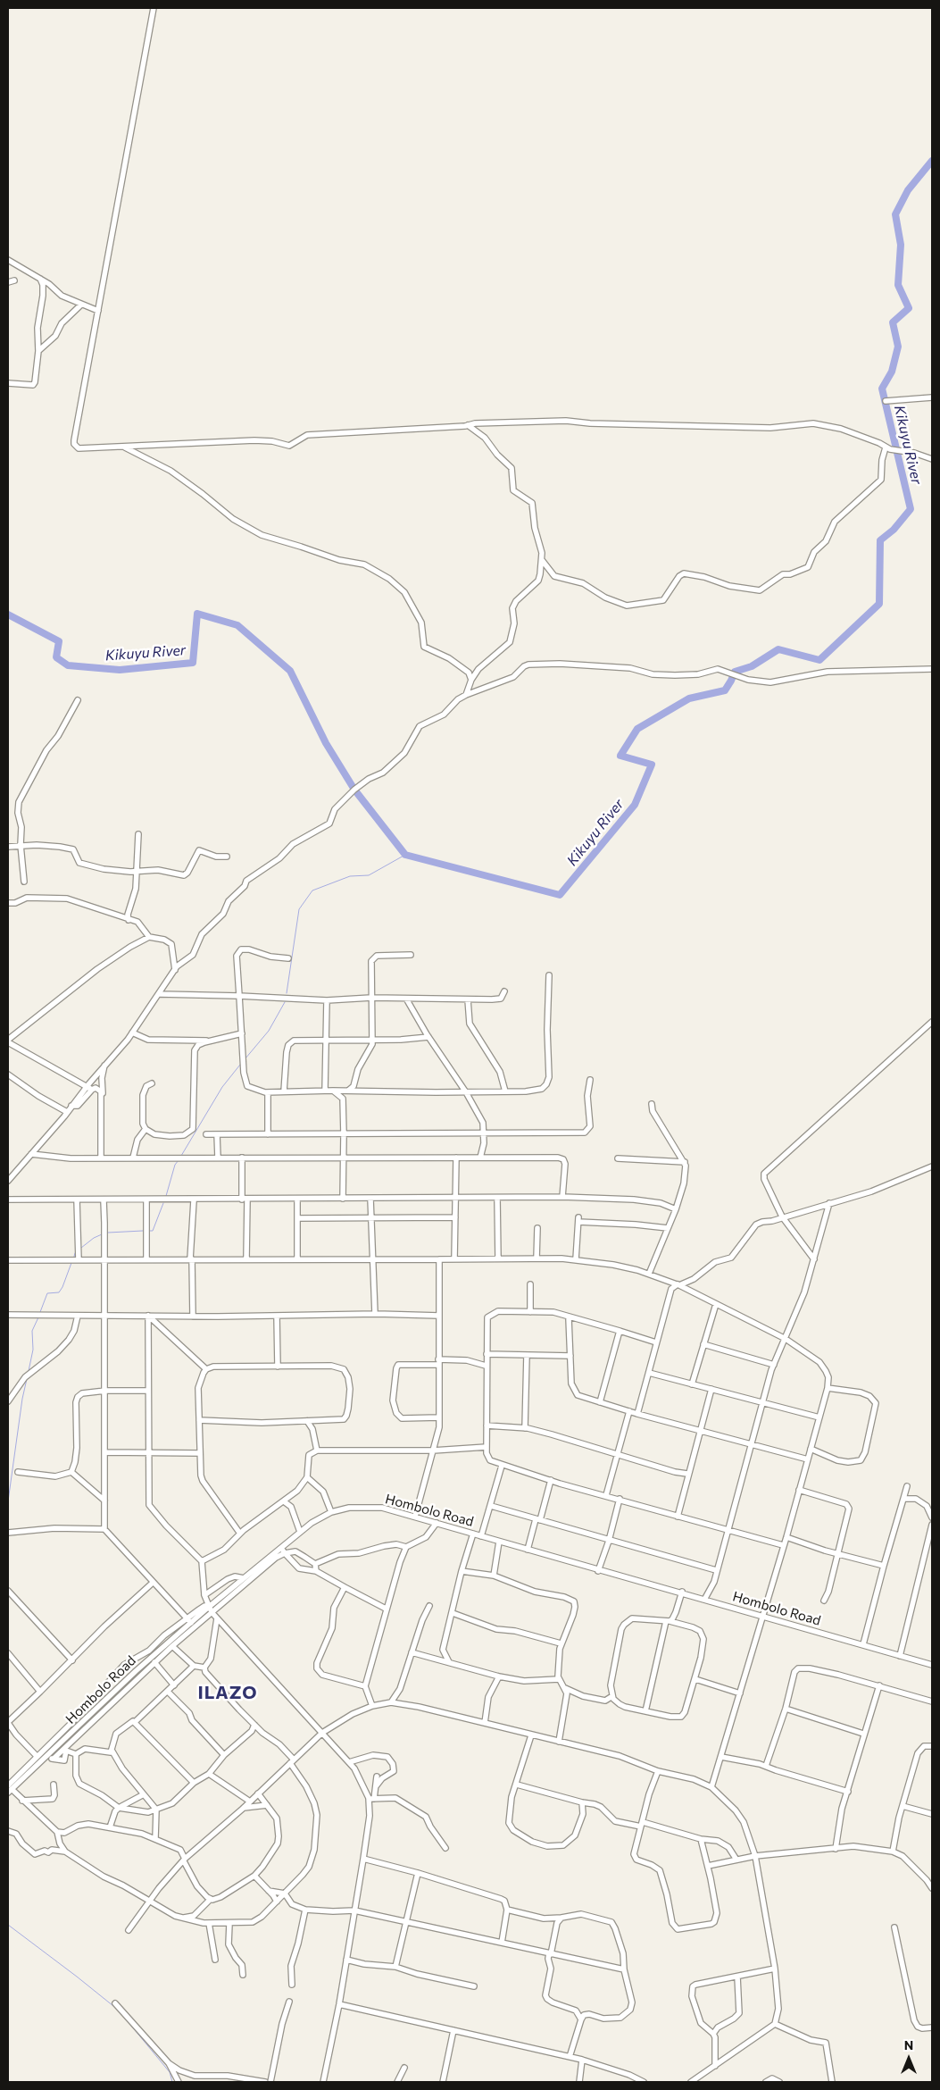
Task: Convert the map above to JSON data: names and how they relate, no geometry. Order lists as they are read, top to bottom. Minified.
{"streets":{"street":["Hombolo Road"]},"districts":["ILAZO"],"water":["Kikuyu River"],"north":"top"}
